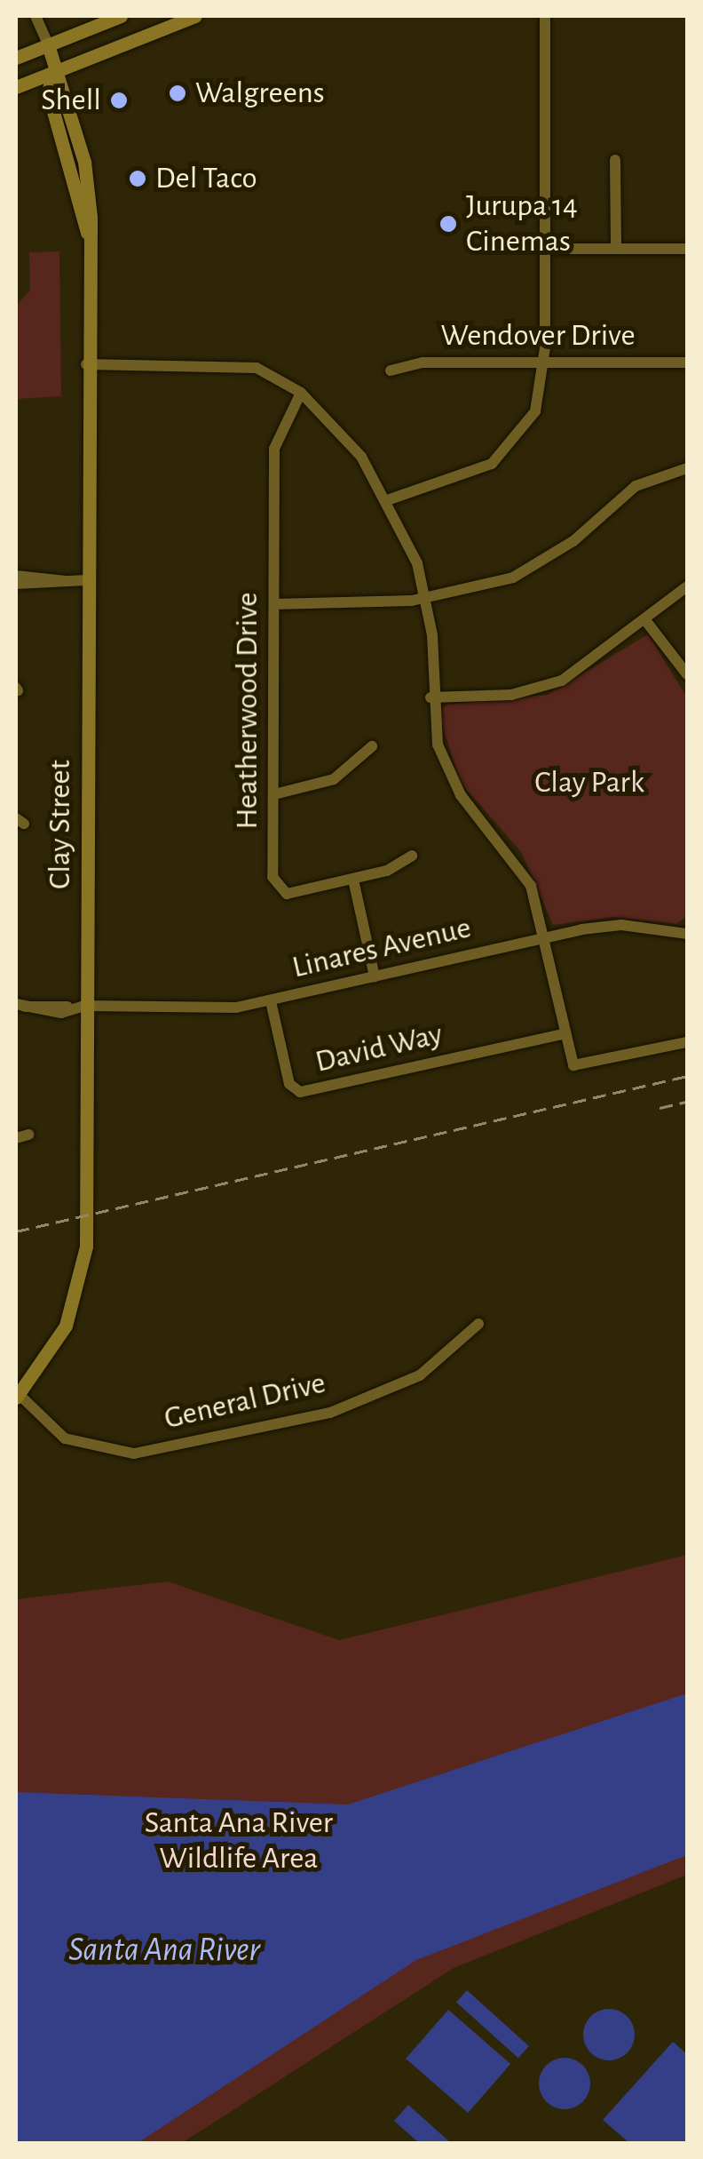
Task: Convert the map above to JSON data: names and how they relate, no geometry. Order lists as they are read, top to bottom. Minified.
{"streets":{"main road":["Clay Street"],"street":["Wendover Drive","Heatherwood Drive","Linares Avenue","David Way","General Drive"]},"crossings":[["Clay Street","Linares Avenue"],["Clay Street","General Drive"],["Linares Avenue","David Way"]],"water":["Santa Ana River"],"parks":["Clay Park","Santa Ana River Wildlife Area"],"places":["Walgreens","Shell","Del Taco","Jurupa 14 Cinemas"]}
